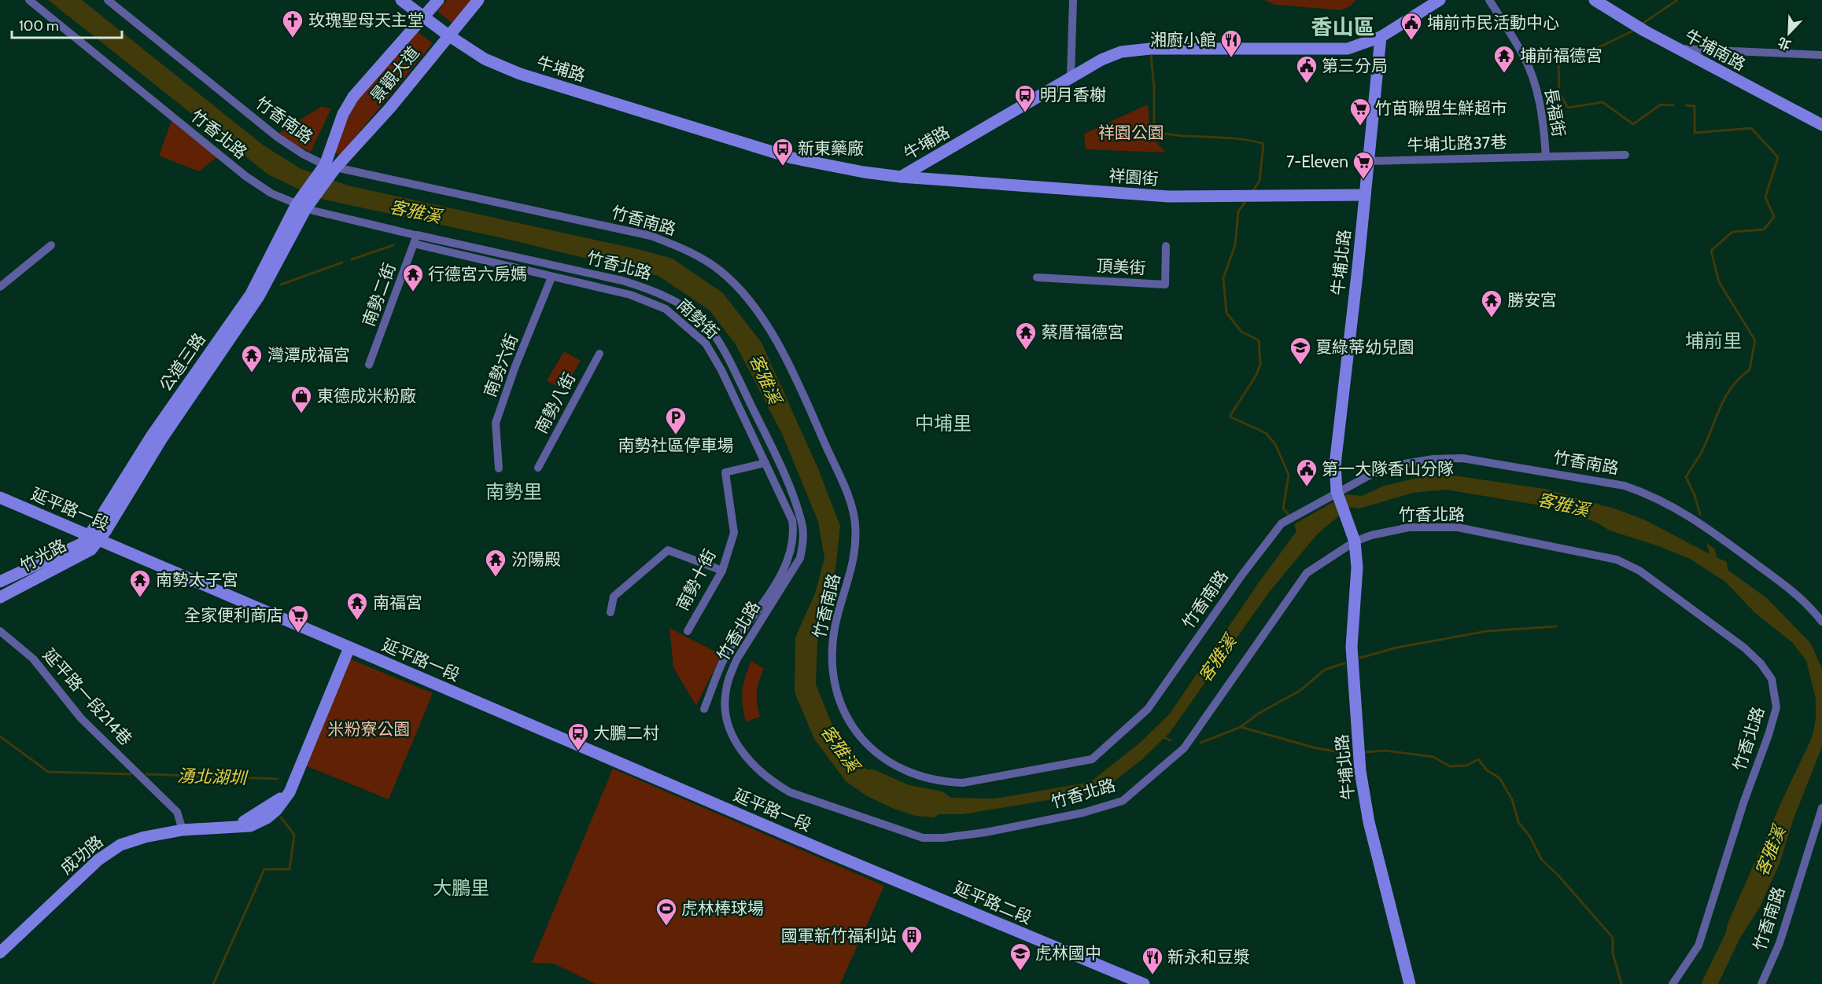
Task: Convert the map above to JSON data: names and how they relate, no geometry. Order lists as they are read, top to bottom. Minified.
{"streets":{"street":["牛埔南路","牛埔路","景觀大道","長福街","竹香南路","竹香北路","牛埔北路37巷","祥園街","牛埔北路","頂美街","南勢二街","南勢街","公道三路","南勢六街","南勢八街","延平路一段","竹光路","南勢十街","延平路一段214巷","成功路","延平路二段"]},"crossings":[["牛埔路","景觀大道"],["牛埔路","祥園街"],["牛埔路","牛埔北路"],["景觀大道","竹香南路"],["景觀大道","公道三路"],["長福街","牛埔北路37巷"],["竹香南路","牛埔北路"],["竹香南路","公道三路"],["竹香北路","牛埔北路"],["竹香北路","南勢二街"],["竹香北路","南勢街"],["竹香北路","公道三路"],["牛埔北路37巷","牛埔北路"],["祥園街","牛埔北路"],["南勢二街","南勢街"],["南勢街","南勢六街"],["南勢街","南勢十街"],["公道三路","延平路一段"],["公道三路","竹光路"],["延平路一段","竹光路"],["延平路一段","成功路"],["延平路一段","延平路二段"],["延平路一段214巷","成功路"]],"districts":["香山區","埔前里","中埔里","南勢里","大鵬里"],"water":["客雅溪","湧北湖圳"],"parks":["祥園公園","米粉寮公園"],"places":{"church":["玫瑰聖母天主堂"],"public building":["埔前市民活動中心","第三分局","第一大隊香山分隊"],"restaurant":["湘廚小館","新永和豆漿"],"temple":["埔前福德宮","行德宮六房媽","勝安宮","蔡厝福德宮","灣潭成福宮","汾陽殿","南勢太子宮","南福宮"],"bus stop":["明月香榭","新東藥廠","大鵬二村"],"supermarket":["竹苗聯盟生鮮超市","7-Eleven","全家便利商店"],"school or university":["夏綠蒂幼兒園","虎林國中"],"shop":["東德成米粉廠"],"parking":["南勢社區停車場"],"sports":["虎林棒球場"],"building":["國軍新竹福利站"]},"scale_bar":"100 m","north":"bottom left"}
